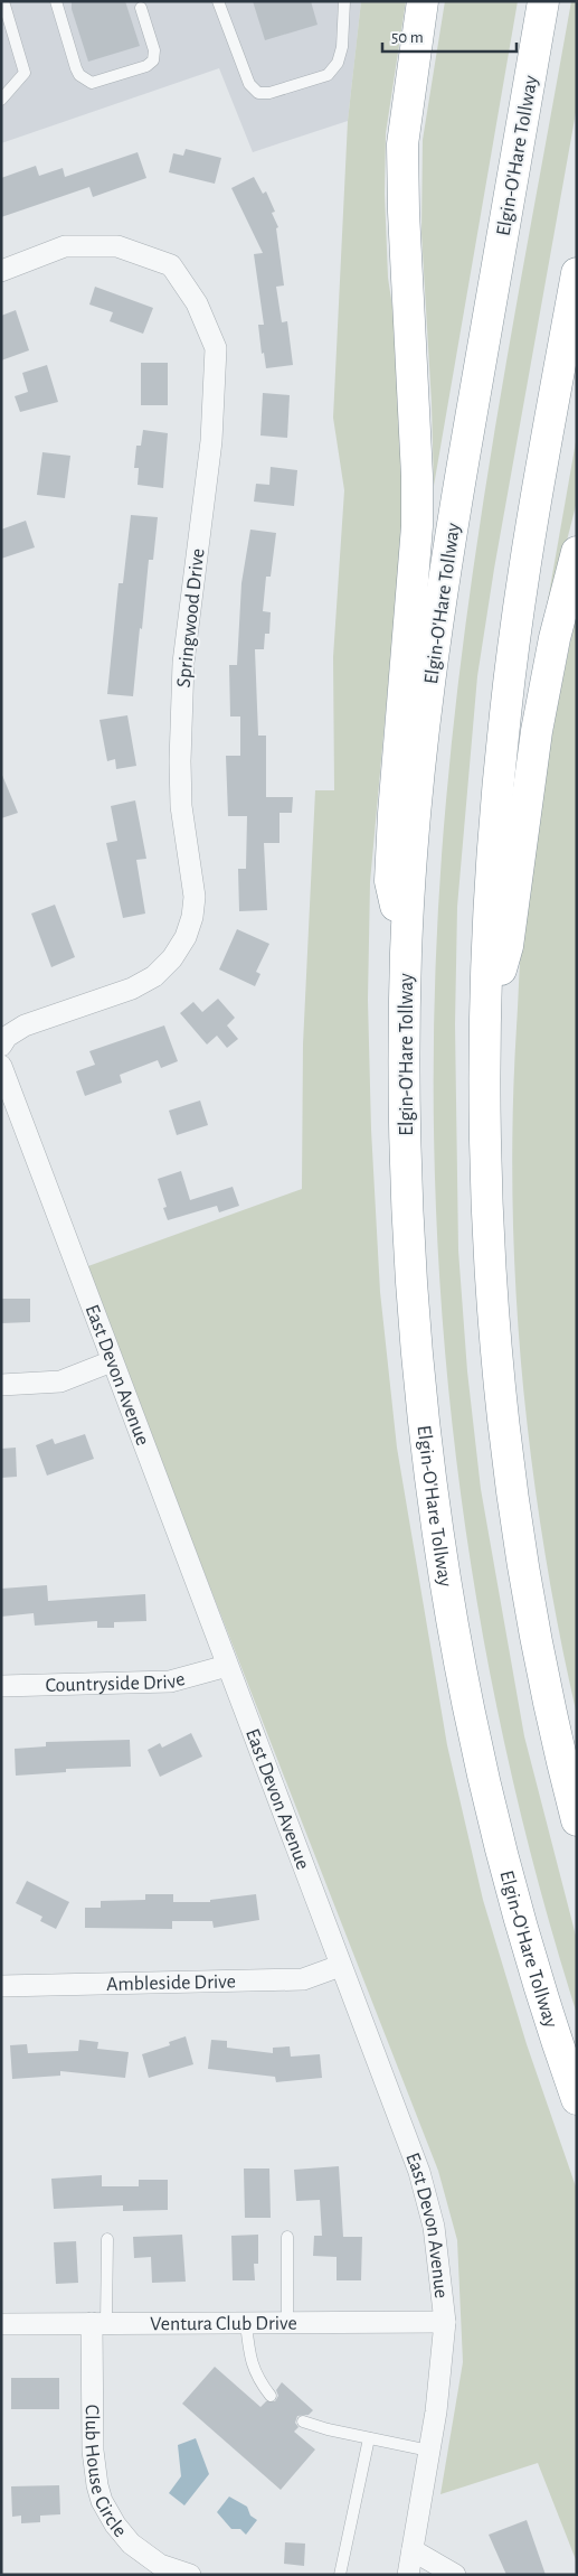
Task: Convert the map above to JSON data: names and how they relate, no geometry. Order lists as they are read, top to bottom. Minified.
{"streets":{"highway":["Elgin-O'Hare Tollway"],"street":["Springwood Drive","East Devon Avenue","Countryside Drive","Ambleside Drive","Ventura Club Drive","Club House Circle"]},"crossings":[["East Devon Avenue","Countryside Drive"],["East Devon Avenue","Ambleside Drive"],["East Devon Avenue","Ventura Club Drive"],["Ventura Club Drive","Club House Circle"]],"scale_bar":"50 m"}
